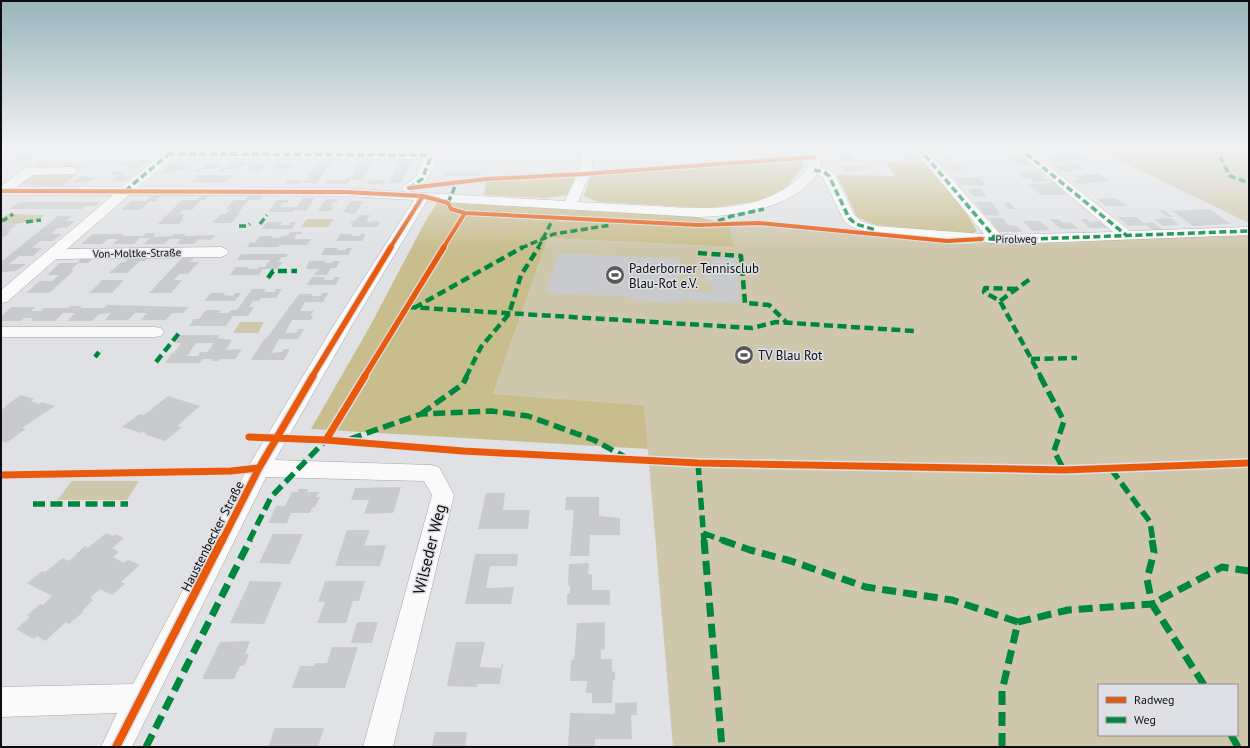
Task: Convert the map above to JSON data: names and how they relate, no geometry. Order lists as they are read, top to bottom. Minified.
{"streets":{"street":["Pirolweg","Von-Moltke-Straße","Haustenbecker Straße","Wilseder Weg"]},"crossings":[["Haustenbecker Straße","Wilseder Weg"]],"places":{"sports":["Paderborner Tennisclub Blau-Rot e.V.","TV Blau Rot"]},"legend":["Radweg","Weg"]}
